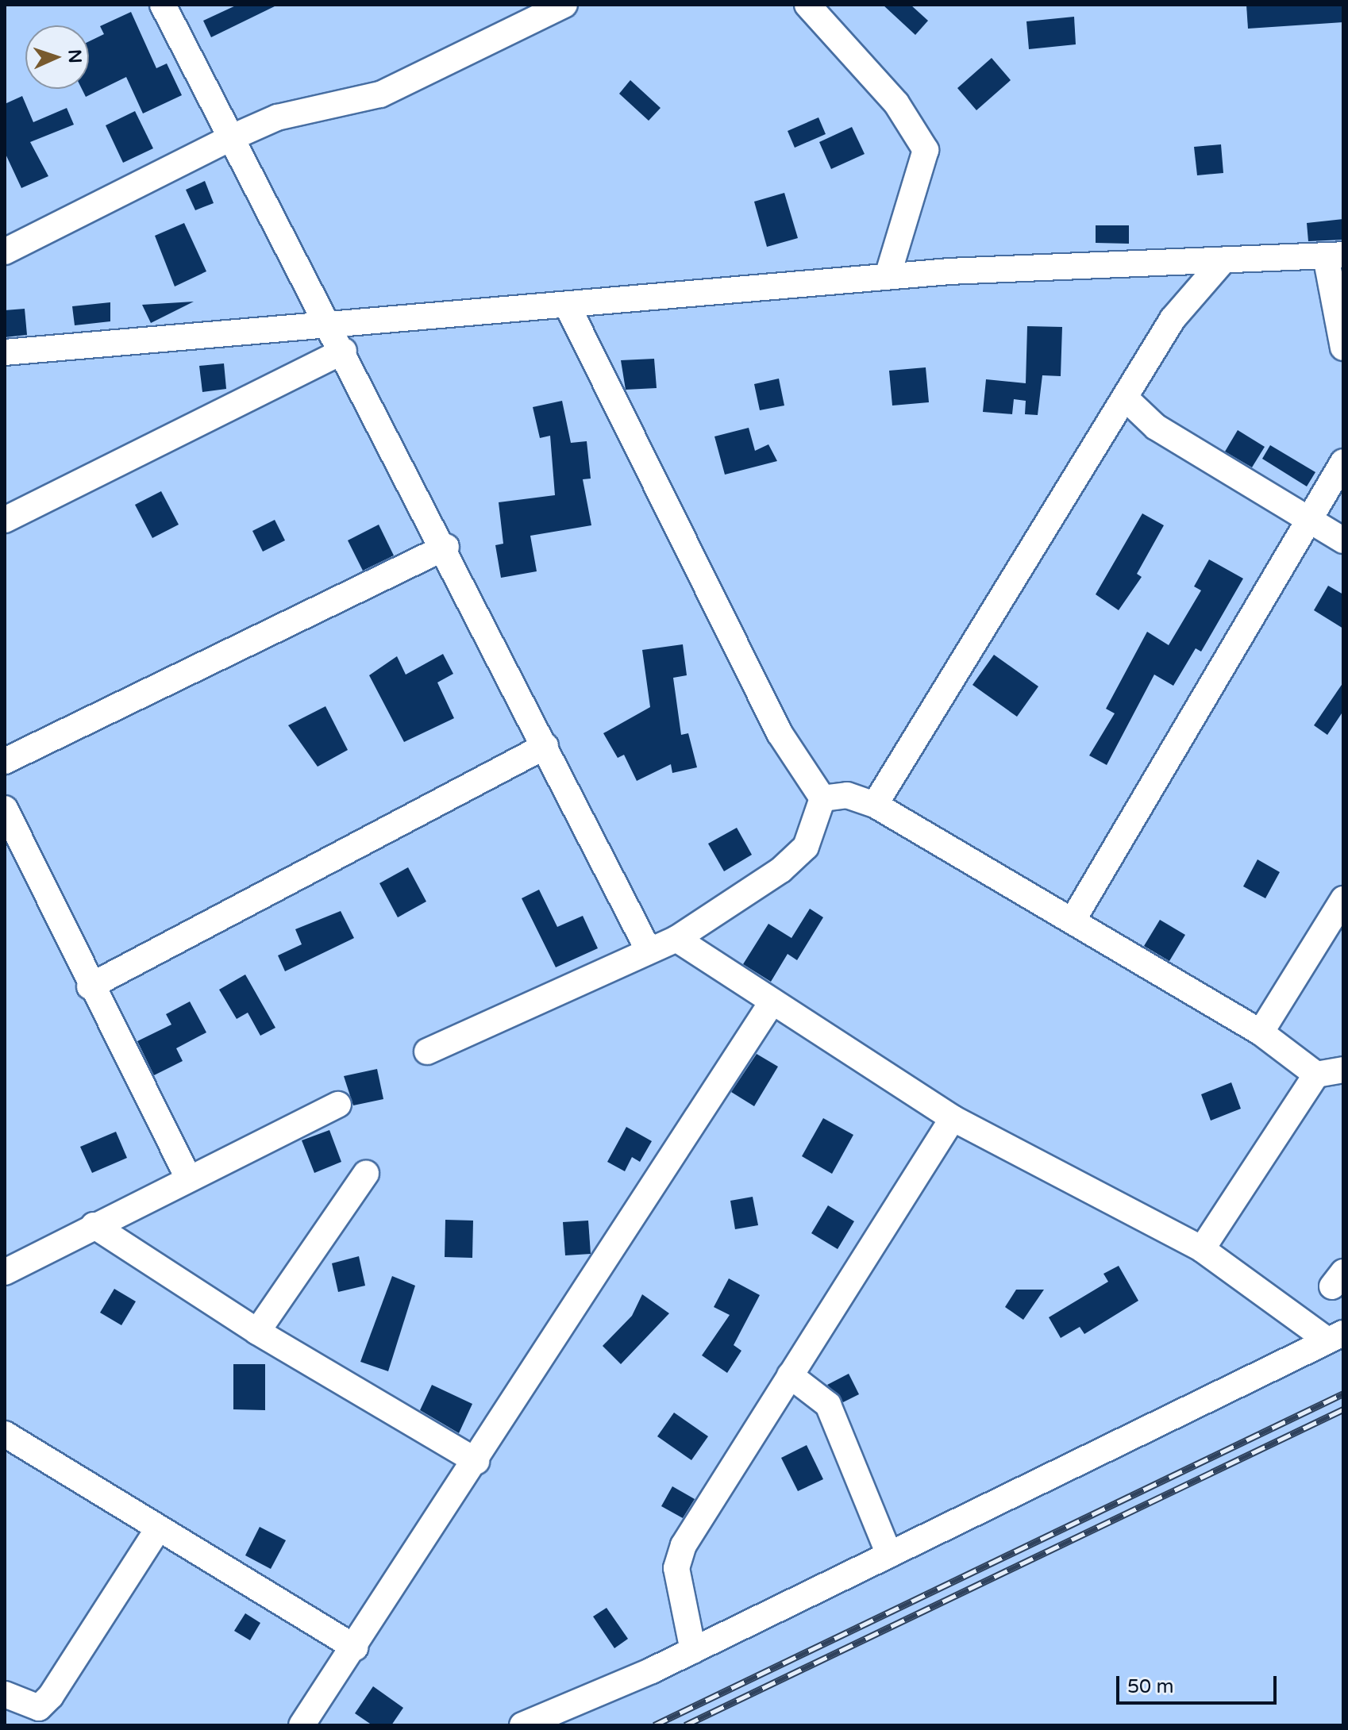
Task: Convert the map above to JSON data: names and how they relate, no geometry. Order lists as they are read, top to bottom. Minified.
{"scale_bar":"50 m","north":"right"}
